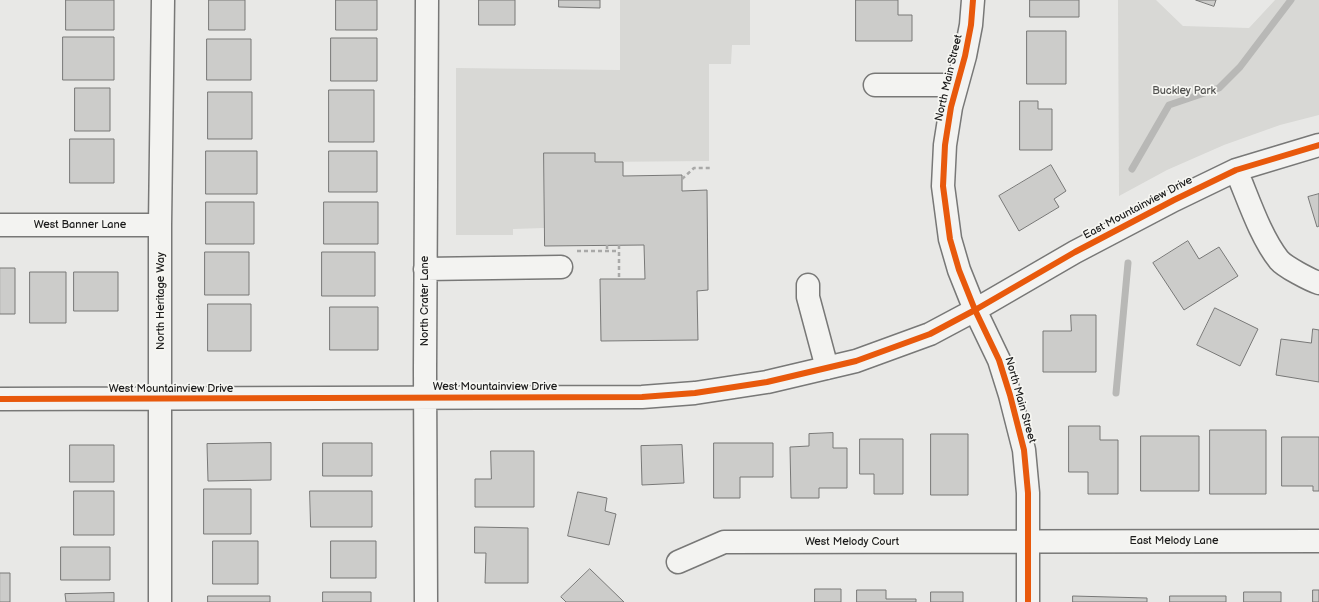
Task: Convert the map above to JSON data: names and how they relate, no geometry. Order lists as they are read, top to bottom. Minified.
{"streets":{"street":["North Main Street","East Mountainview Drive","West Banner Lane","North Heritage Way","North Crater Lane","West Mountainview Drive","East Melody Lane","West Melody Court"]},"crossings":[["North Main Street","East Mountainview Drive"],["North Main Street","West Mountainview Drive"],["North Main Street","East Melody Lane"],["North Main Street","West Melody Court"],["East Mountainview Drive","West Mountainview Drive"],["West Banner Lane","North Heritage Way"],["North Heritage Way","West Mountainview Drive"],["North Crater Lane","West Mountainview Drive"],["East Melody Lane","West Melody Court"]],"parks":["Buckley Park"]}
